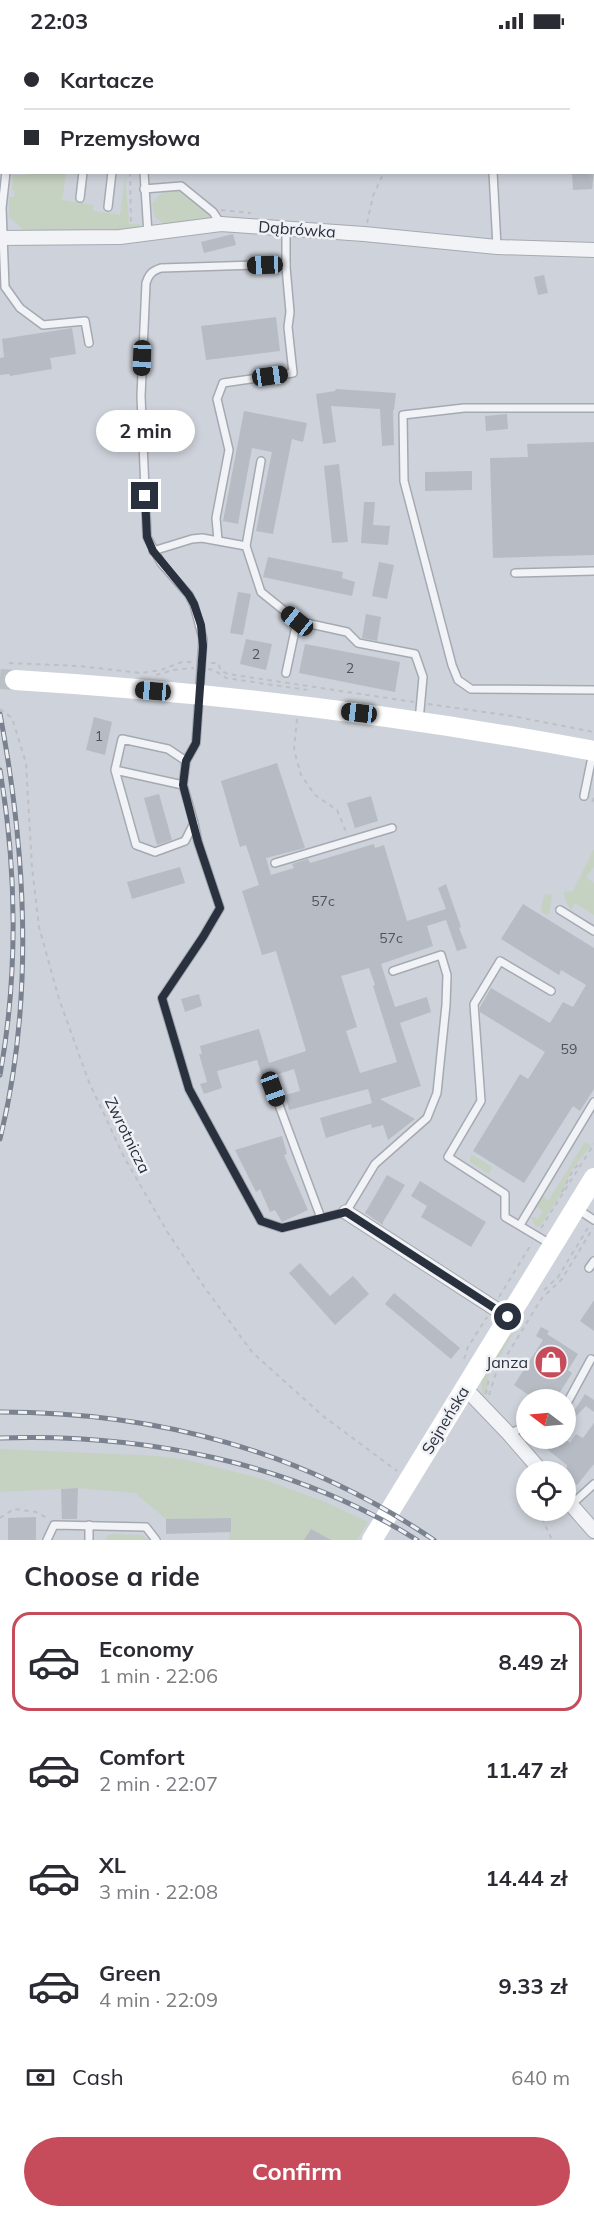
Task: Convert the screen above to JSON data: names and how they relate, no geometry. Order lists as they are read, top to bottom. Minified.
{"streets":{"main road":["Sejneńska"],"street":["Dąbrówka"],"path":["Zwrotnicza"]},"crossings":[["Zwrotnicza","Sejneńska"]],"places":{"shop":["Janza"]},"house_numbers":["2","2","1","57c","57c","59"],"north":"left","page":{"status":"22:03","banner":["Kartacze","Przemysłowa"],"bubble":"2 min","heading":"Choose a ride","list":[{"name":"Economy","note":"1 min · 22:06","value":"8.49 zł"},{"name":"Comfort","note":"2 min · 22:07","value":"11.47 zł"},{"name":"XL","note":"3 min · 22:08","value":"14.44 zł"},{"name":"Green","note":"4 min · 22:09","value":"9.33 zł"}],"pay":["Cash","640 m"],"buttons":"Confirm"}}
